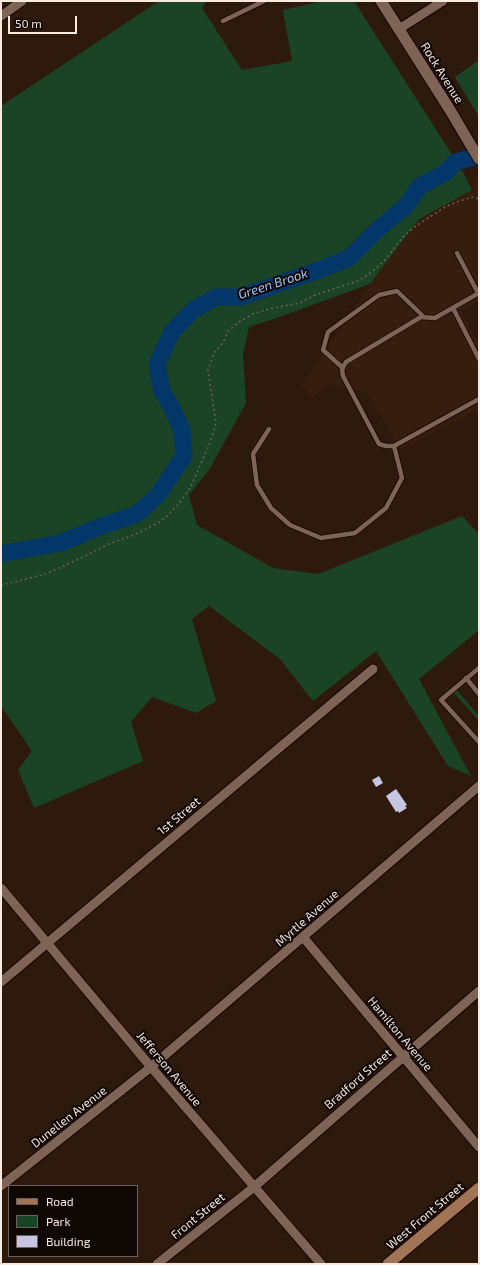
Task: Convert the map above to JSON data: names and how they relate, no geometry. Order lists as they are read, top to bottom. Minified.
{"streets":{"main road":["West Front Street"],"street":["Rock Avenue","1st Street","Myrtle Avenue","Hamilton Avenue","Jefferson Avenue","Bradford Street","Dunellen Avenue","Front Street"]},"crossings":[["1st Street","Jefferson Avenue"],["Myrtle Avenue","Hamilton Avenue"],["Myrtle Avenue","Jefferson Avenue"],["Myrtle Avenue","Dunellen Avenue"],["Hamilton Avenue","Bradford Street"],["Jefferson Avenue","Bradford Street"],["Jefferson Avenue","Dunellen Avenue"],["Jefferson Avenue","Front Street"],["Bradford Street","Front Street"]],"water":["Green Brook"],"legend":["Road","Park","Building"],"scale_bar":"50 m"}
